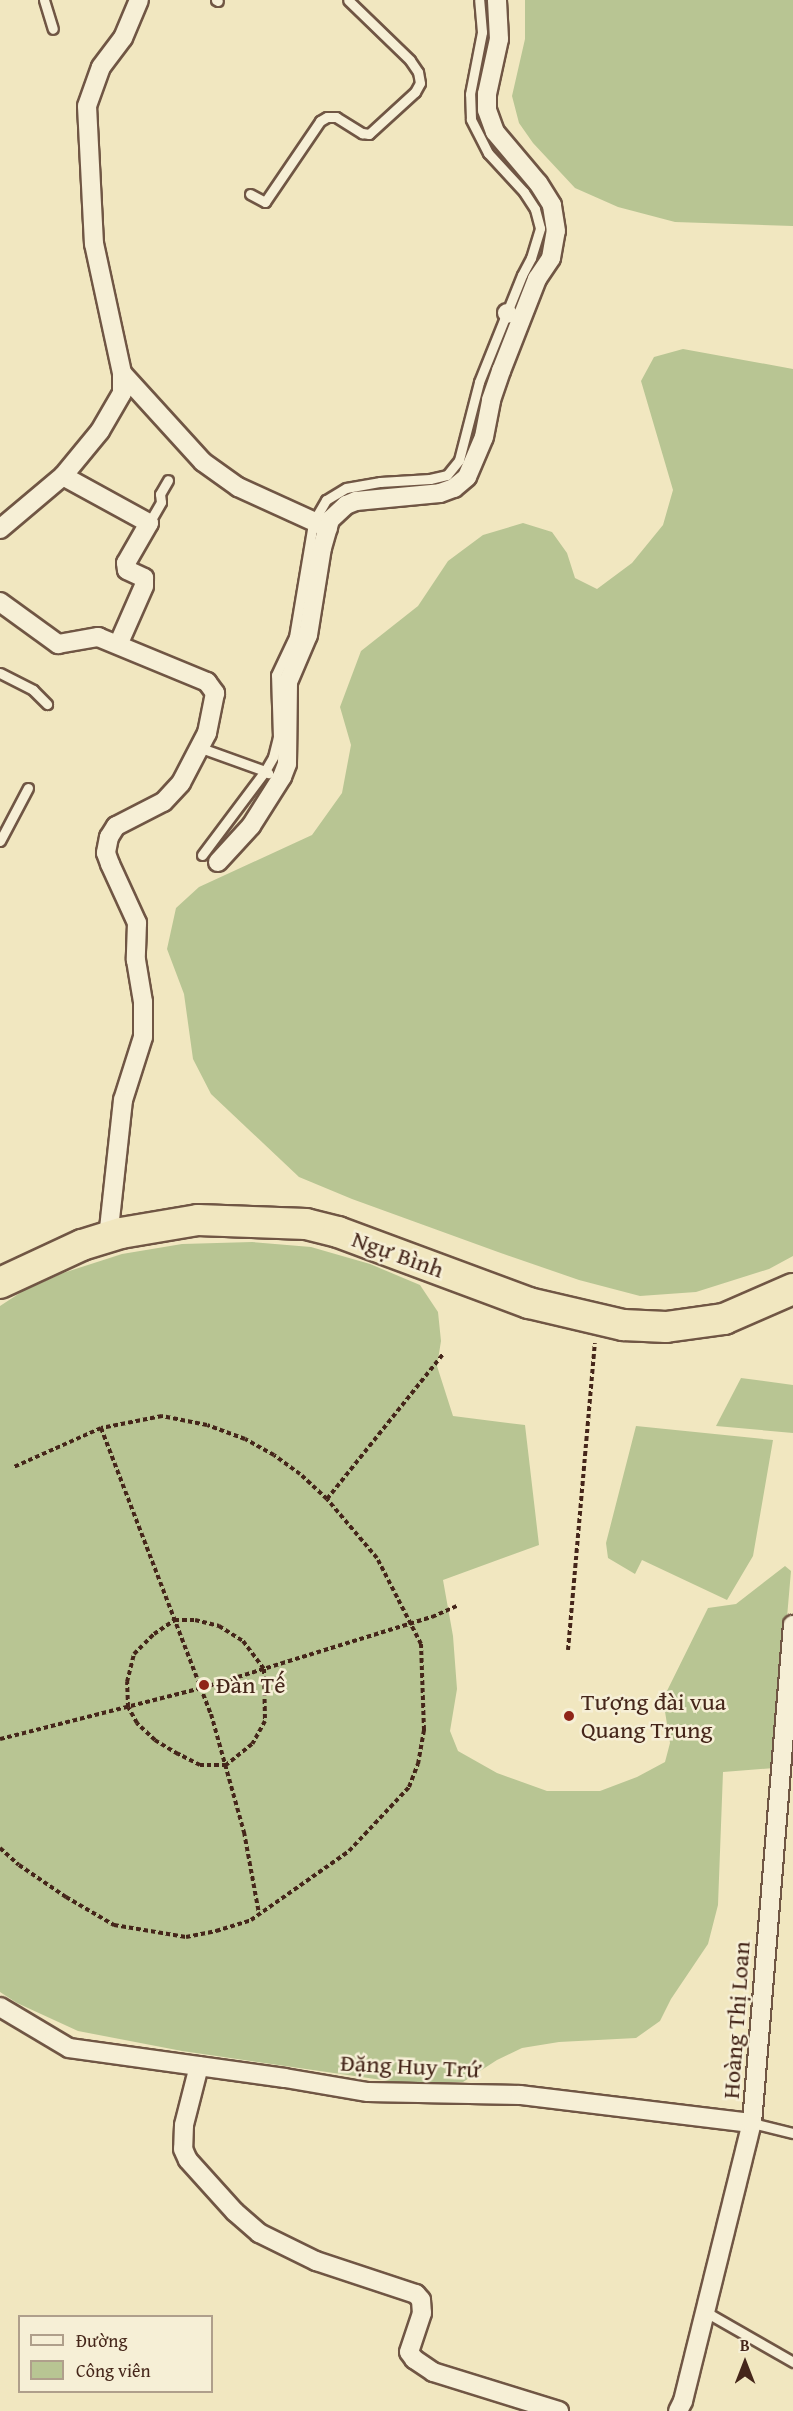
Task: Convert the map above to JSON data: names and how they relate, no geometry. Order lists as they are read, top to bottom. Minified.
{"streets":{"highway":["Ngự Bình"],"street":["Hoàng Thị Loan","Đặng Huy Trứ"]},"crossings":[["Hoàng Thị Loan","Đặng Huy Trứ"]],"places":["Đàn Tế","Tượng đài vua Quang Trung"],"legend":["Đường","Công viên"],"north":"top"}
